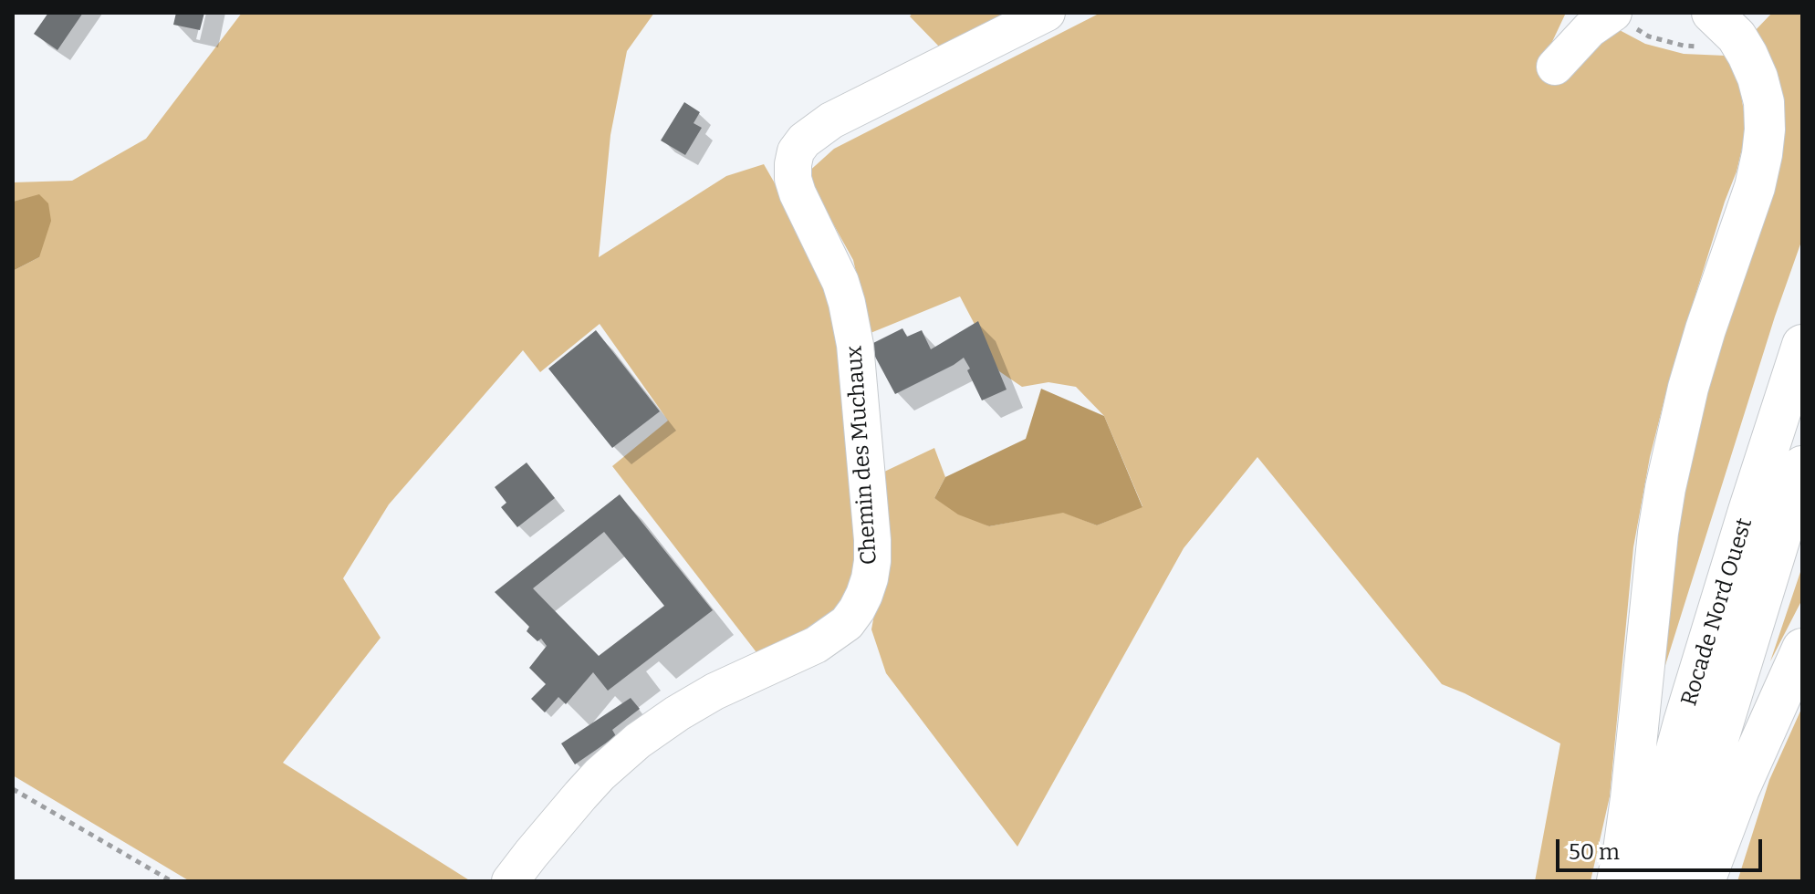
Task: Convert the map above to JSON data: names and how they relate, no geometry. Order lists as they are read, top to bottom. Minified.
{"streets":{"highway":["Rocade Nord Ouest"],"street":["Chemin des Muchaux"]},"scale_bar":"50 m"}
